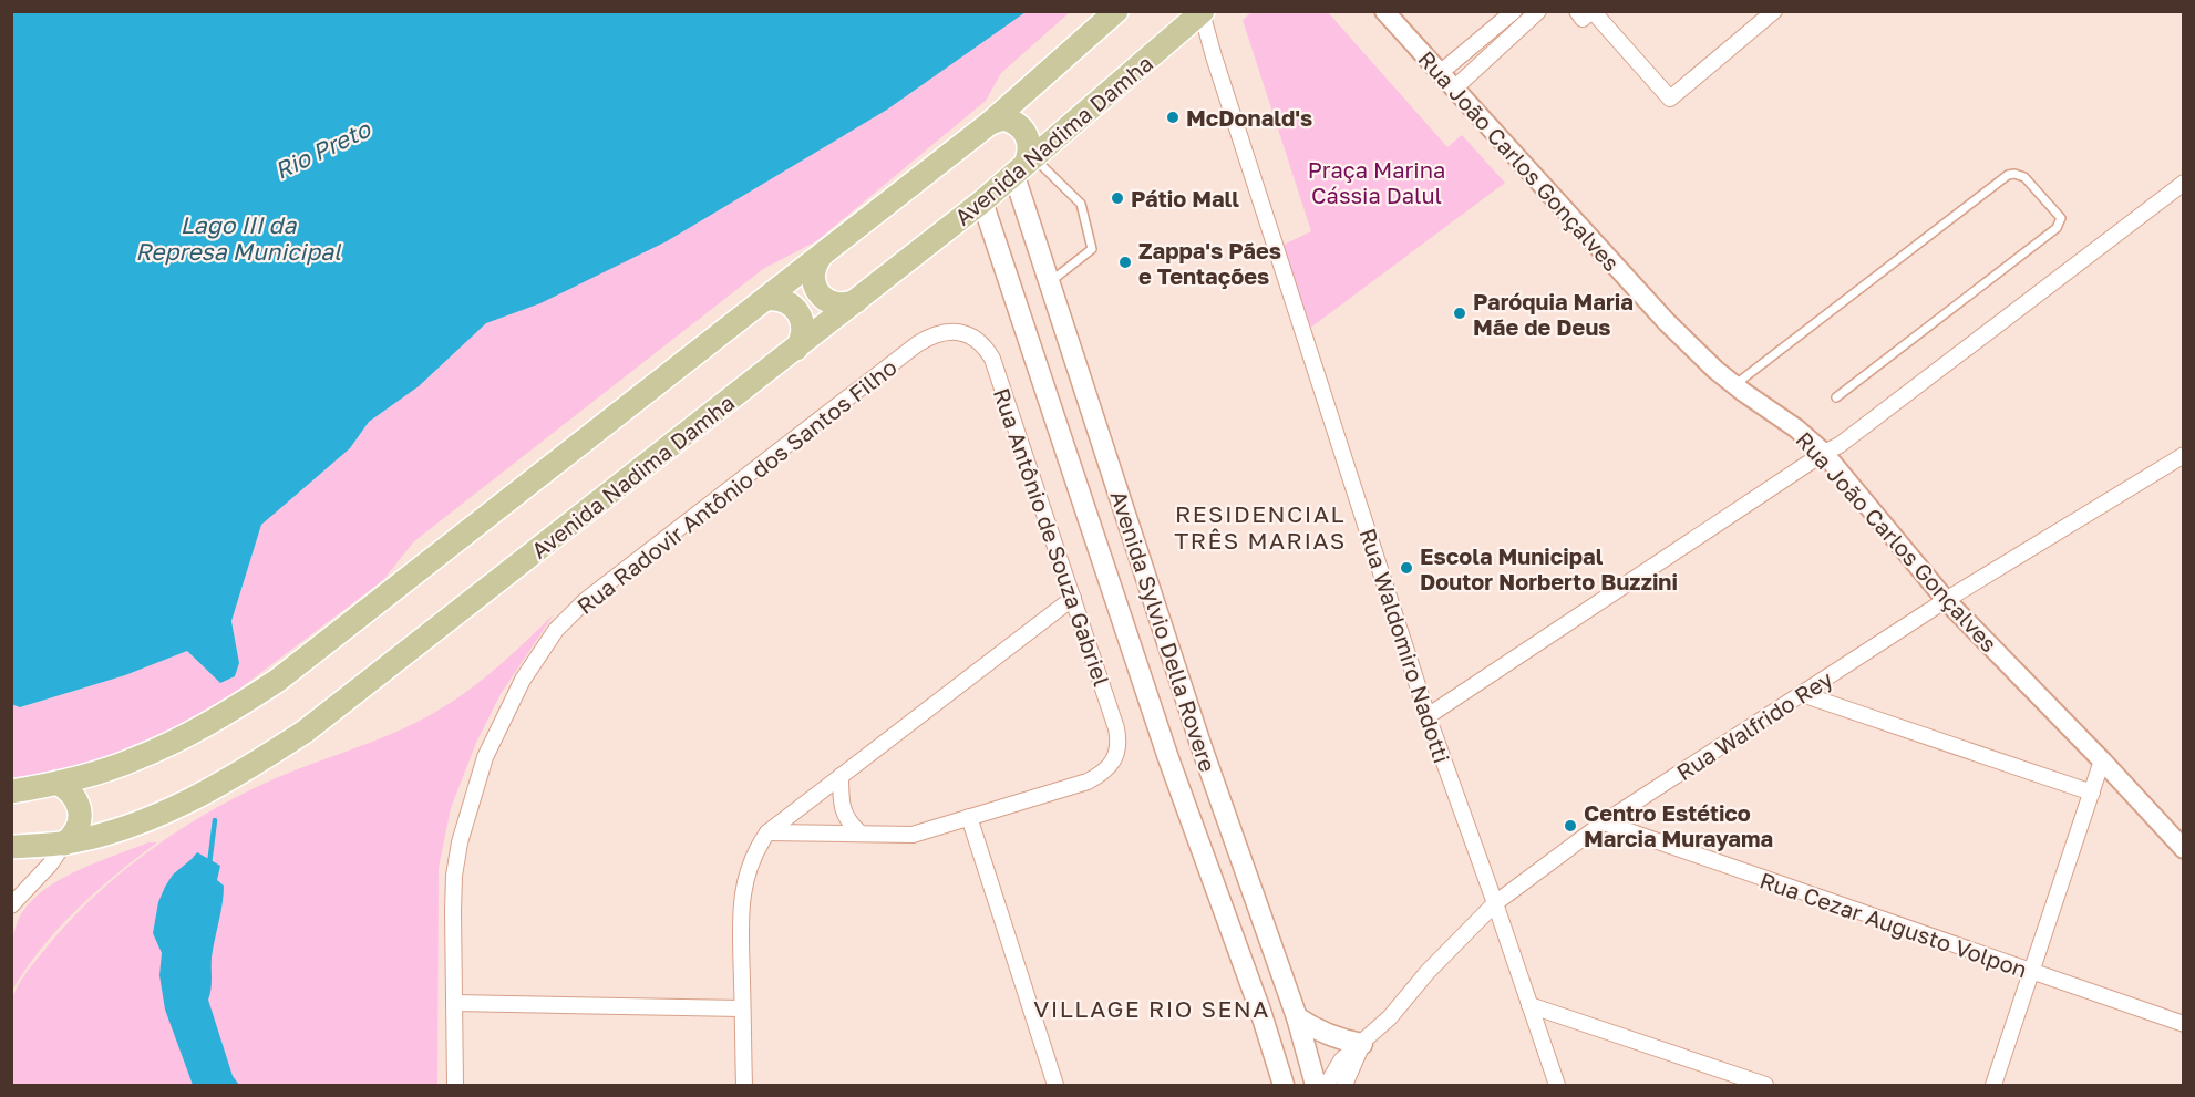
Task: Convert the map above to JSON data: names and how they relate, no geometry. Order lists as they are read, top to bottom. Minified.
{"streets":{"main road":["Avenida Nadima Damha","Avenida Sylvio Della Rovere"],"street":["Rua João Carlos Gonçalves","Rua Radovir Antônio dos Santos Filho","Rua Antônio de Souza Gabriel","Rua Waldomiro Nadotti","Rua Walfrido Rey","Rua Cezar Augusto Volpon"]},"crossings":[["Avenida Nadima Damha","Avenida Sylvio Della Rovere"],["Avenida Nadima Damha","Rua Waldomiro Nadotti"],["Rua João Carlos Gonçalves","Rua Walfrido Rey"],["Rua Radovir Antônio dos Santos Filho","Rua Antônio de Souza Gabriel"],["Rua Waldomiro Nadotti","Rua Walfrido Rey"],["Rua Walfrido Rey","Rua Cezar Augusto Volpon"]],"districts":["RESIDENCIAL TRÊS MARIAS","VILLAGE RIO SENA"],"water":["Rio Preto","Lago III da Represa Municipal"],"parks":["Praça Marina Cássia Dalul"],"places":["McDonald's","Pátio Mall","Zappa's Pães e Tentações","Paróquia Maria Mãe de Deus","Escola Municipal Doutor Norberto Buzzini","Centro Estético Marcia Murayama"]}
